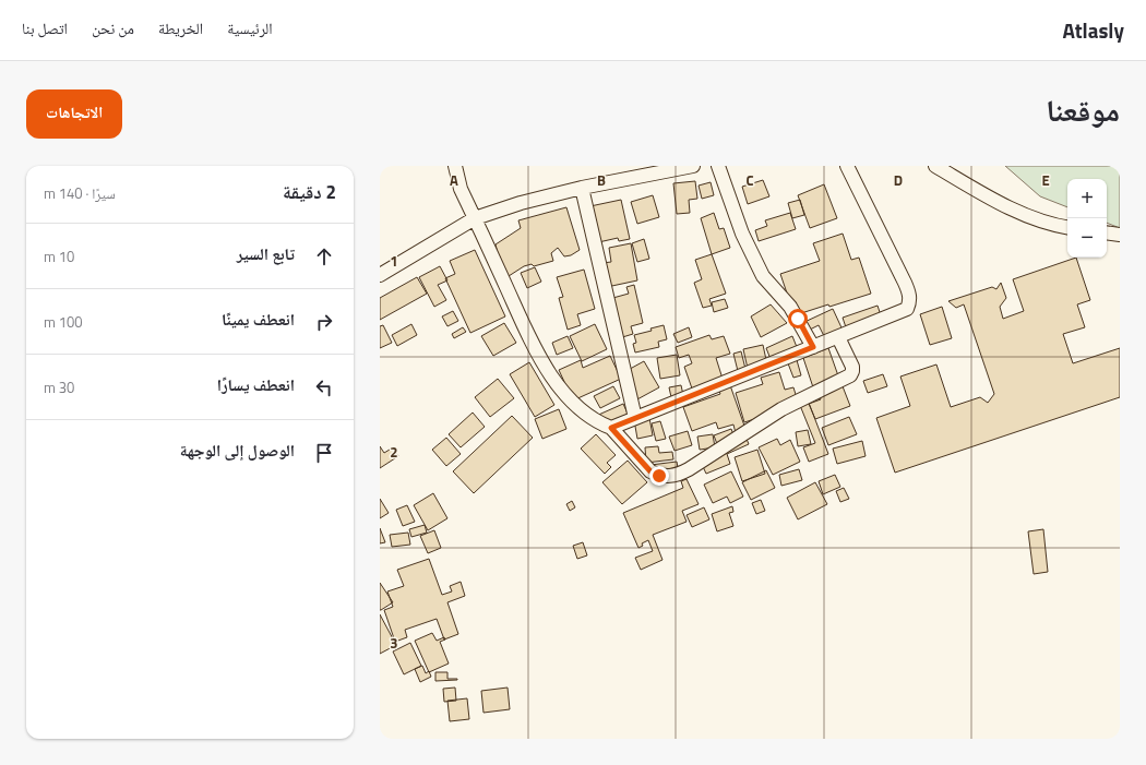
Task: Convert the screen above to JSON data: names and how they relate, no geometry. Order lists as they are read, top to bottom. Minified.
{"page":{"header":"Atlasly","nav":["الرئيسية","الخريطة","من نحن","اتصل بنا"],"title":"موقعنا","buttons":"الاتجاهات","heading":["2 دقيقة","سيرًا · 140 m"],"map_buttons":["+","−"],"list":[["تابع السير","10 m"],["انعطف يمينًا","100 m"],["انعطف يسارًا","30 m"],"الوصول إلى الوجهة"]},"grid":{"columns":["A","B","C","D","E"],"rows":["1","2","3"]}}
